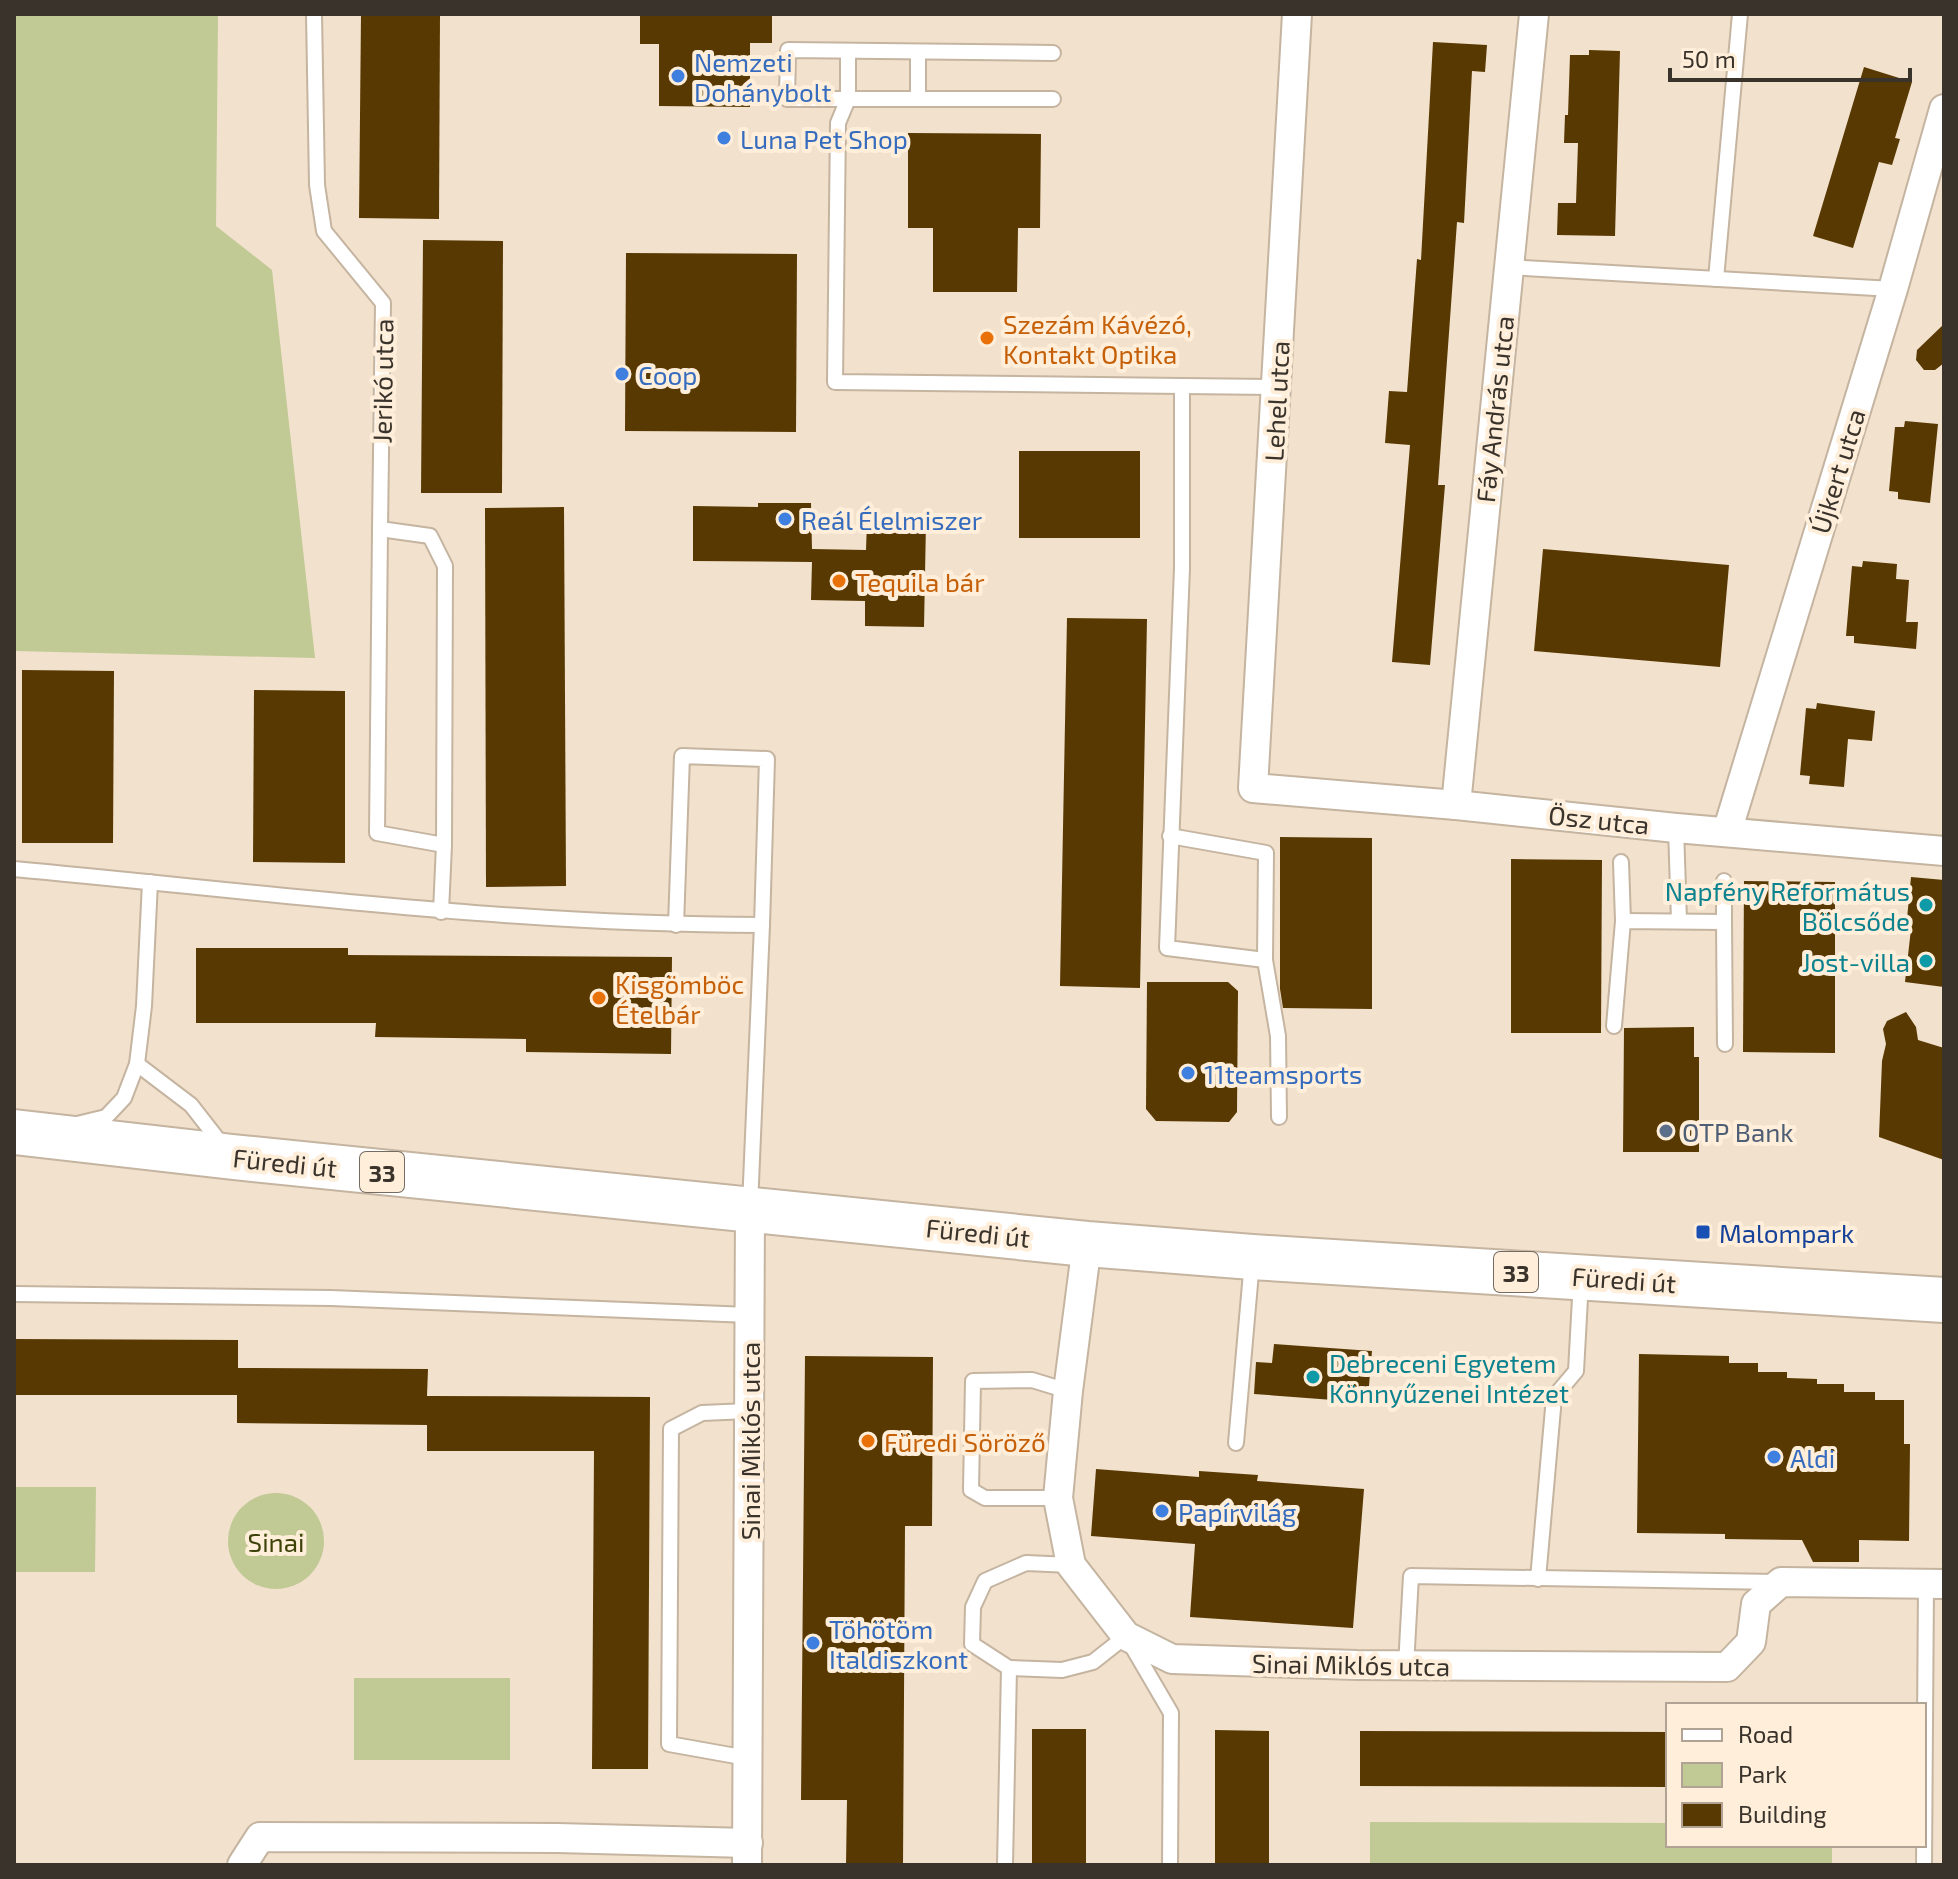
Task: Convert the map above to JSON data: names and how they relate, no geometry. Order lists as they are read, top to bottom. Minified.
{"streets":{"main road":["Füredi út","33"],"street":["Lehel utca","Fáy András utca","Újkert utca","Ösz utca","Sinai Miklós utca"],"lane":["Jerikó utca"]},"crossings":[["Lehel utca","Ösz utca"],["Fáy András utca","Ösz utca"],["Újkert utca","Ösz utca"],["Füredi út","Sinai Miklós utca"]],"parks":["Sinai"],"places":{"other":["Nemzeti Dohánybolt","Luna Pet Shop","Szezám Kávézó, Kontakt Optika","Coop","Reál Élelmiszer","Tequila bár","Napfény Református Bölcsőde","Jost-villa","Kisgömböc Ételbár","11teamsports","OTP Bank","Debreceni Egyetem Könnyűzenei Intézet","Füredi Söröző","Aldi","Papírvilág","Töhötöm Italdiszkont"],"transit":["Malompark"]},"legend":["Road","Park","Building"],"scale_bar":"50 m"}
